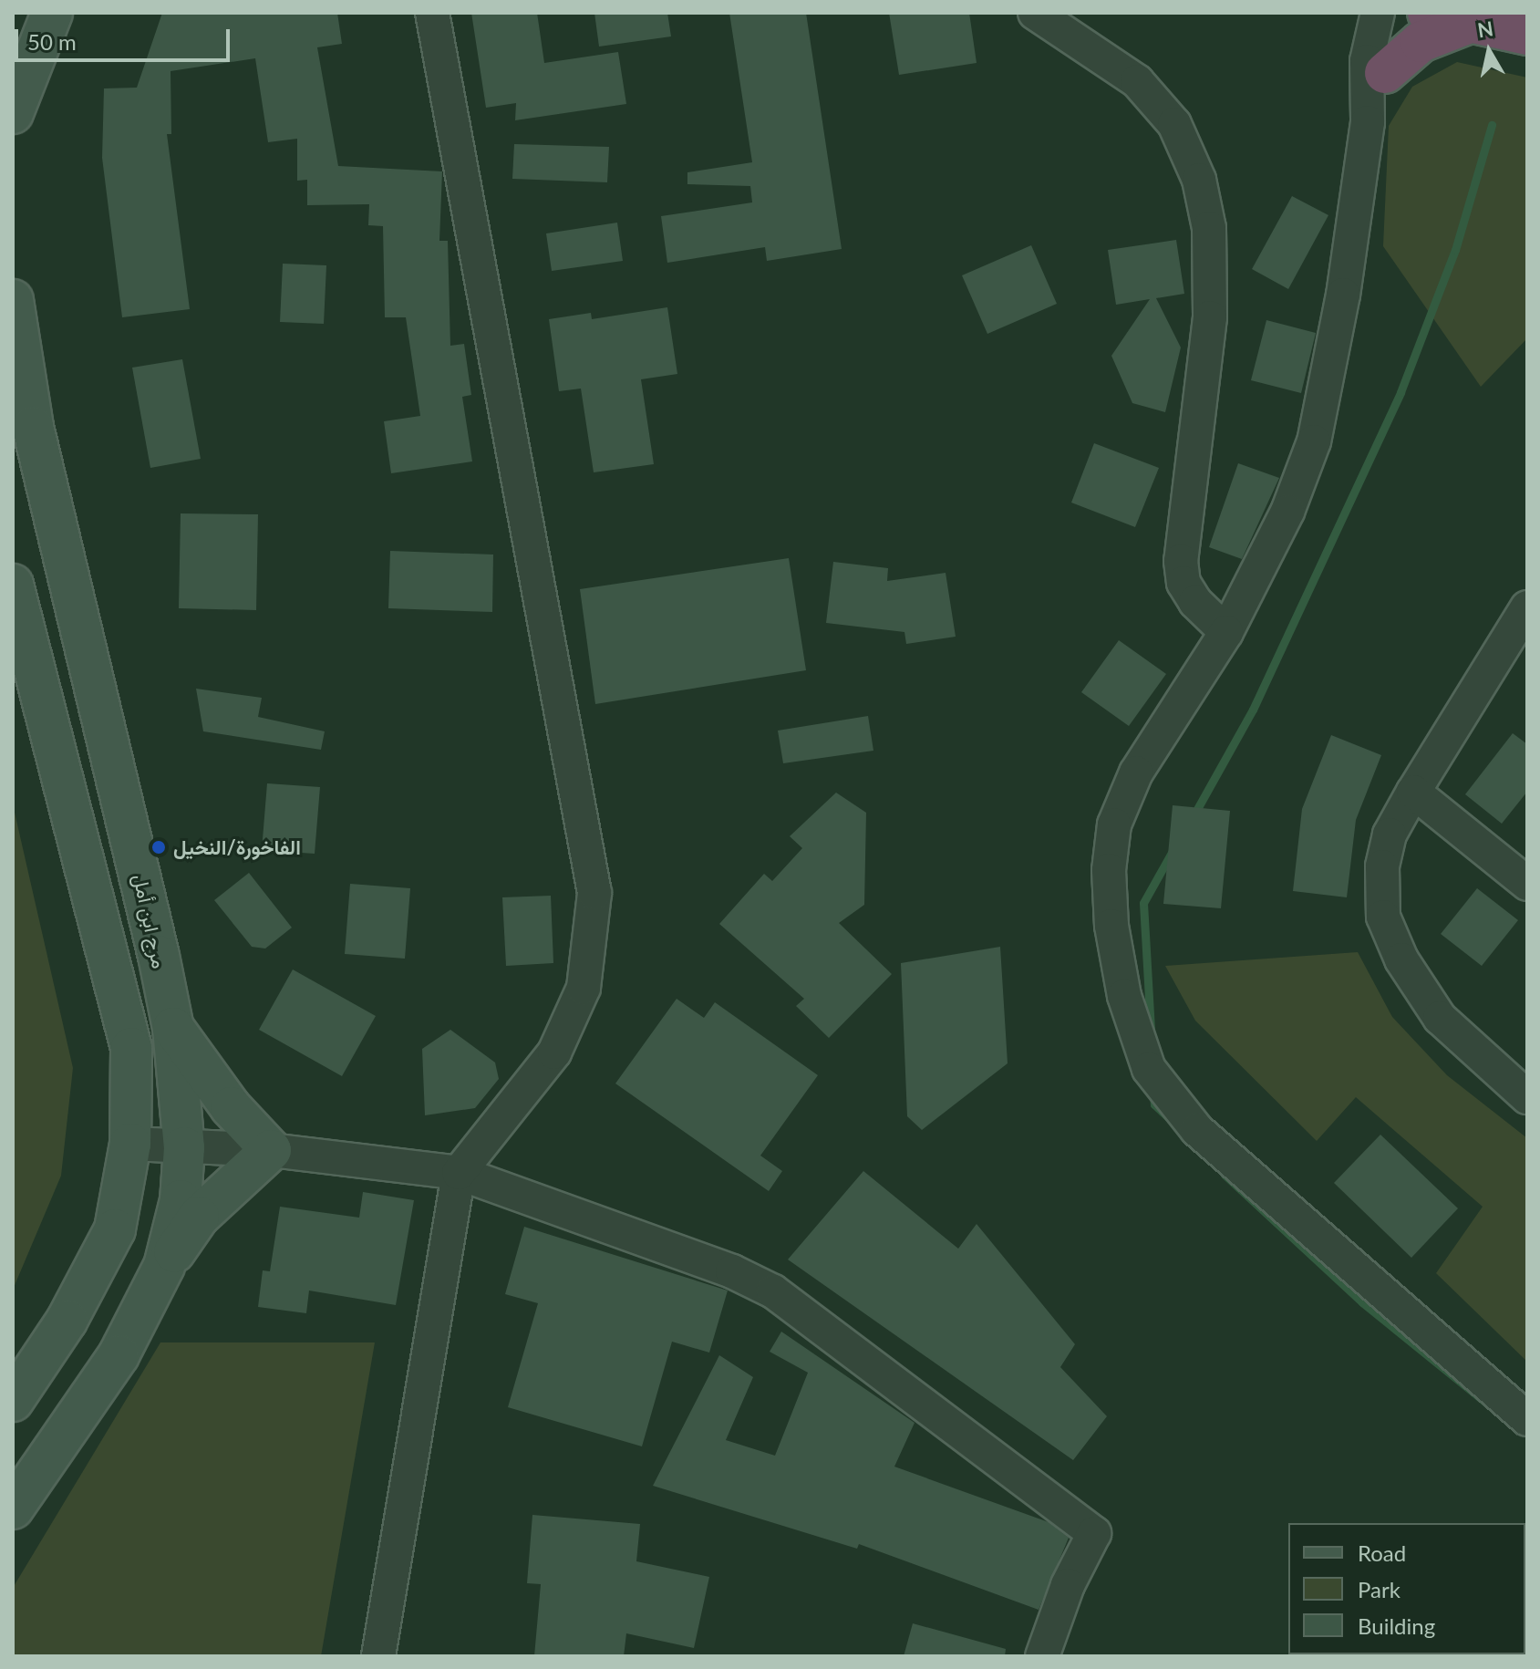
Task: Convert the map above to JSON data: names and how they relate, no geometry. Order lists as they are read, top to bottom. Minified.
{"streets":{"street":["مرج ابن أمل"]},"places":["الفاخورة/النخيل"],"legend":["Road","Park","Building"],"scale_bar":"50 m","north":"top"}
